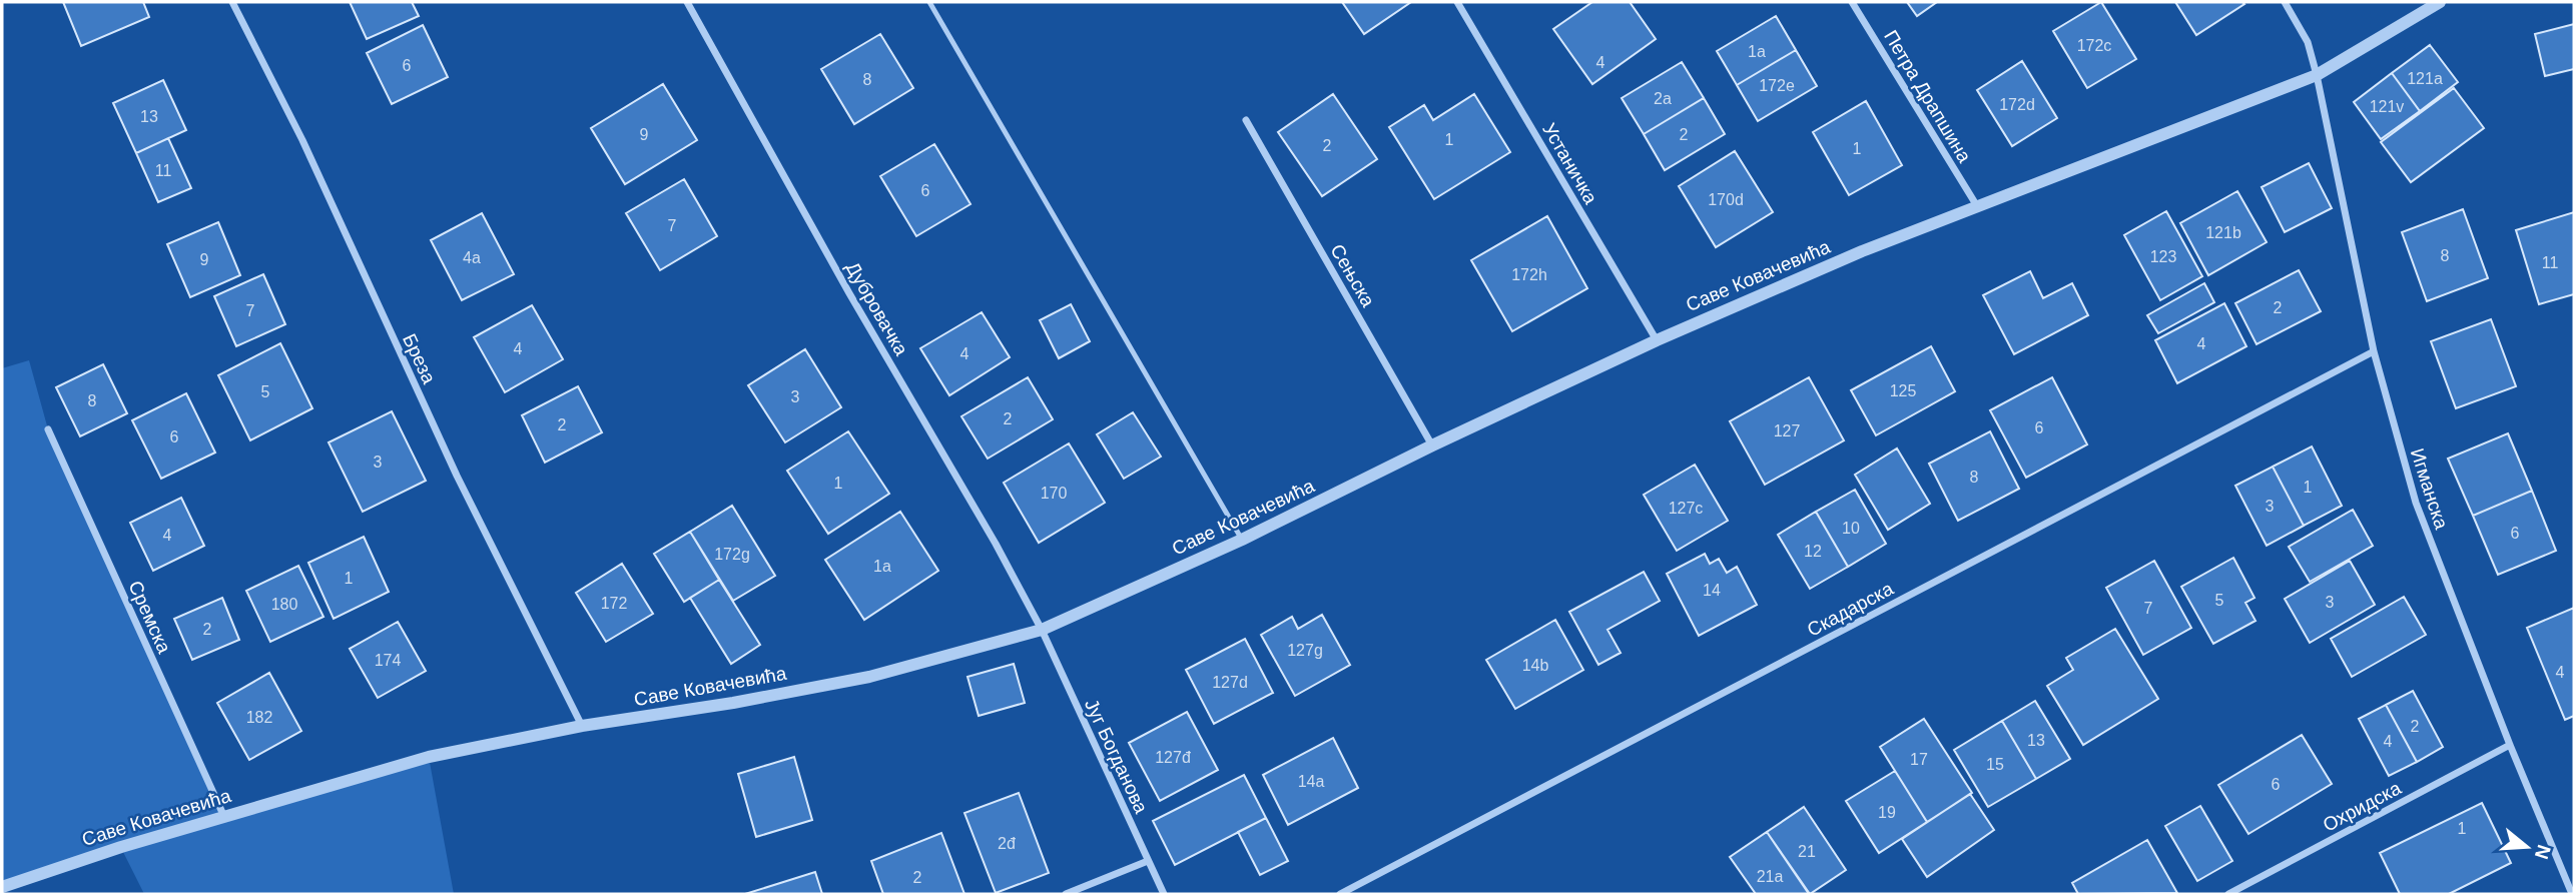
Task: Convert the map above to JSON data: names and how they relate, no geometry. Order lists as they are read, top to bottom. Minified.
{"streets":{"street":["Петра Драпшина","Устаничка","Сењска","Саве Ковачевића","Дубровачка","Бреза","Игманска","Скадарска","Сремска","Југ Богданова","Охридска"]},"crossings":[["Петра Драпшина","Саве Ковачевића"],["Устаничка","Саве Ковачевића"],["Сењска","Саве Ковачевића"],["Саве Ковачевића","Дубровачка"],["Саве Ковачевића","Бреза"],["Саве Ковачевића","Игманска"],["Саве Ковачевића","Сремска"],["Саве Ковачевића","Југ Богданова"],["Дубровачка","Југ Богданова"],["Игманска","Скадарска"],["Игманска","Охридска"]],"house_numbers":["172c","1a","4","6","121a","8","172e","2a","172d","121v","13","9","2","1","2","1","11","6","170d","7","121b","8","123","4a","9","11","172h","2","7","4","4","4","125","5","3","8","2","2","6","127","6","3","8","1","1","170","3","127c","10","6","4","12","172g","1a","1","14","5","3","172","180","7","2","127g","174","14b","4","127d","182","2","13","4","127đ","17","15","14a","6","19","1","2đ","21","21a","2"],"north":"right"}
